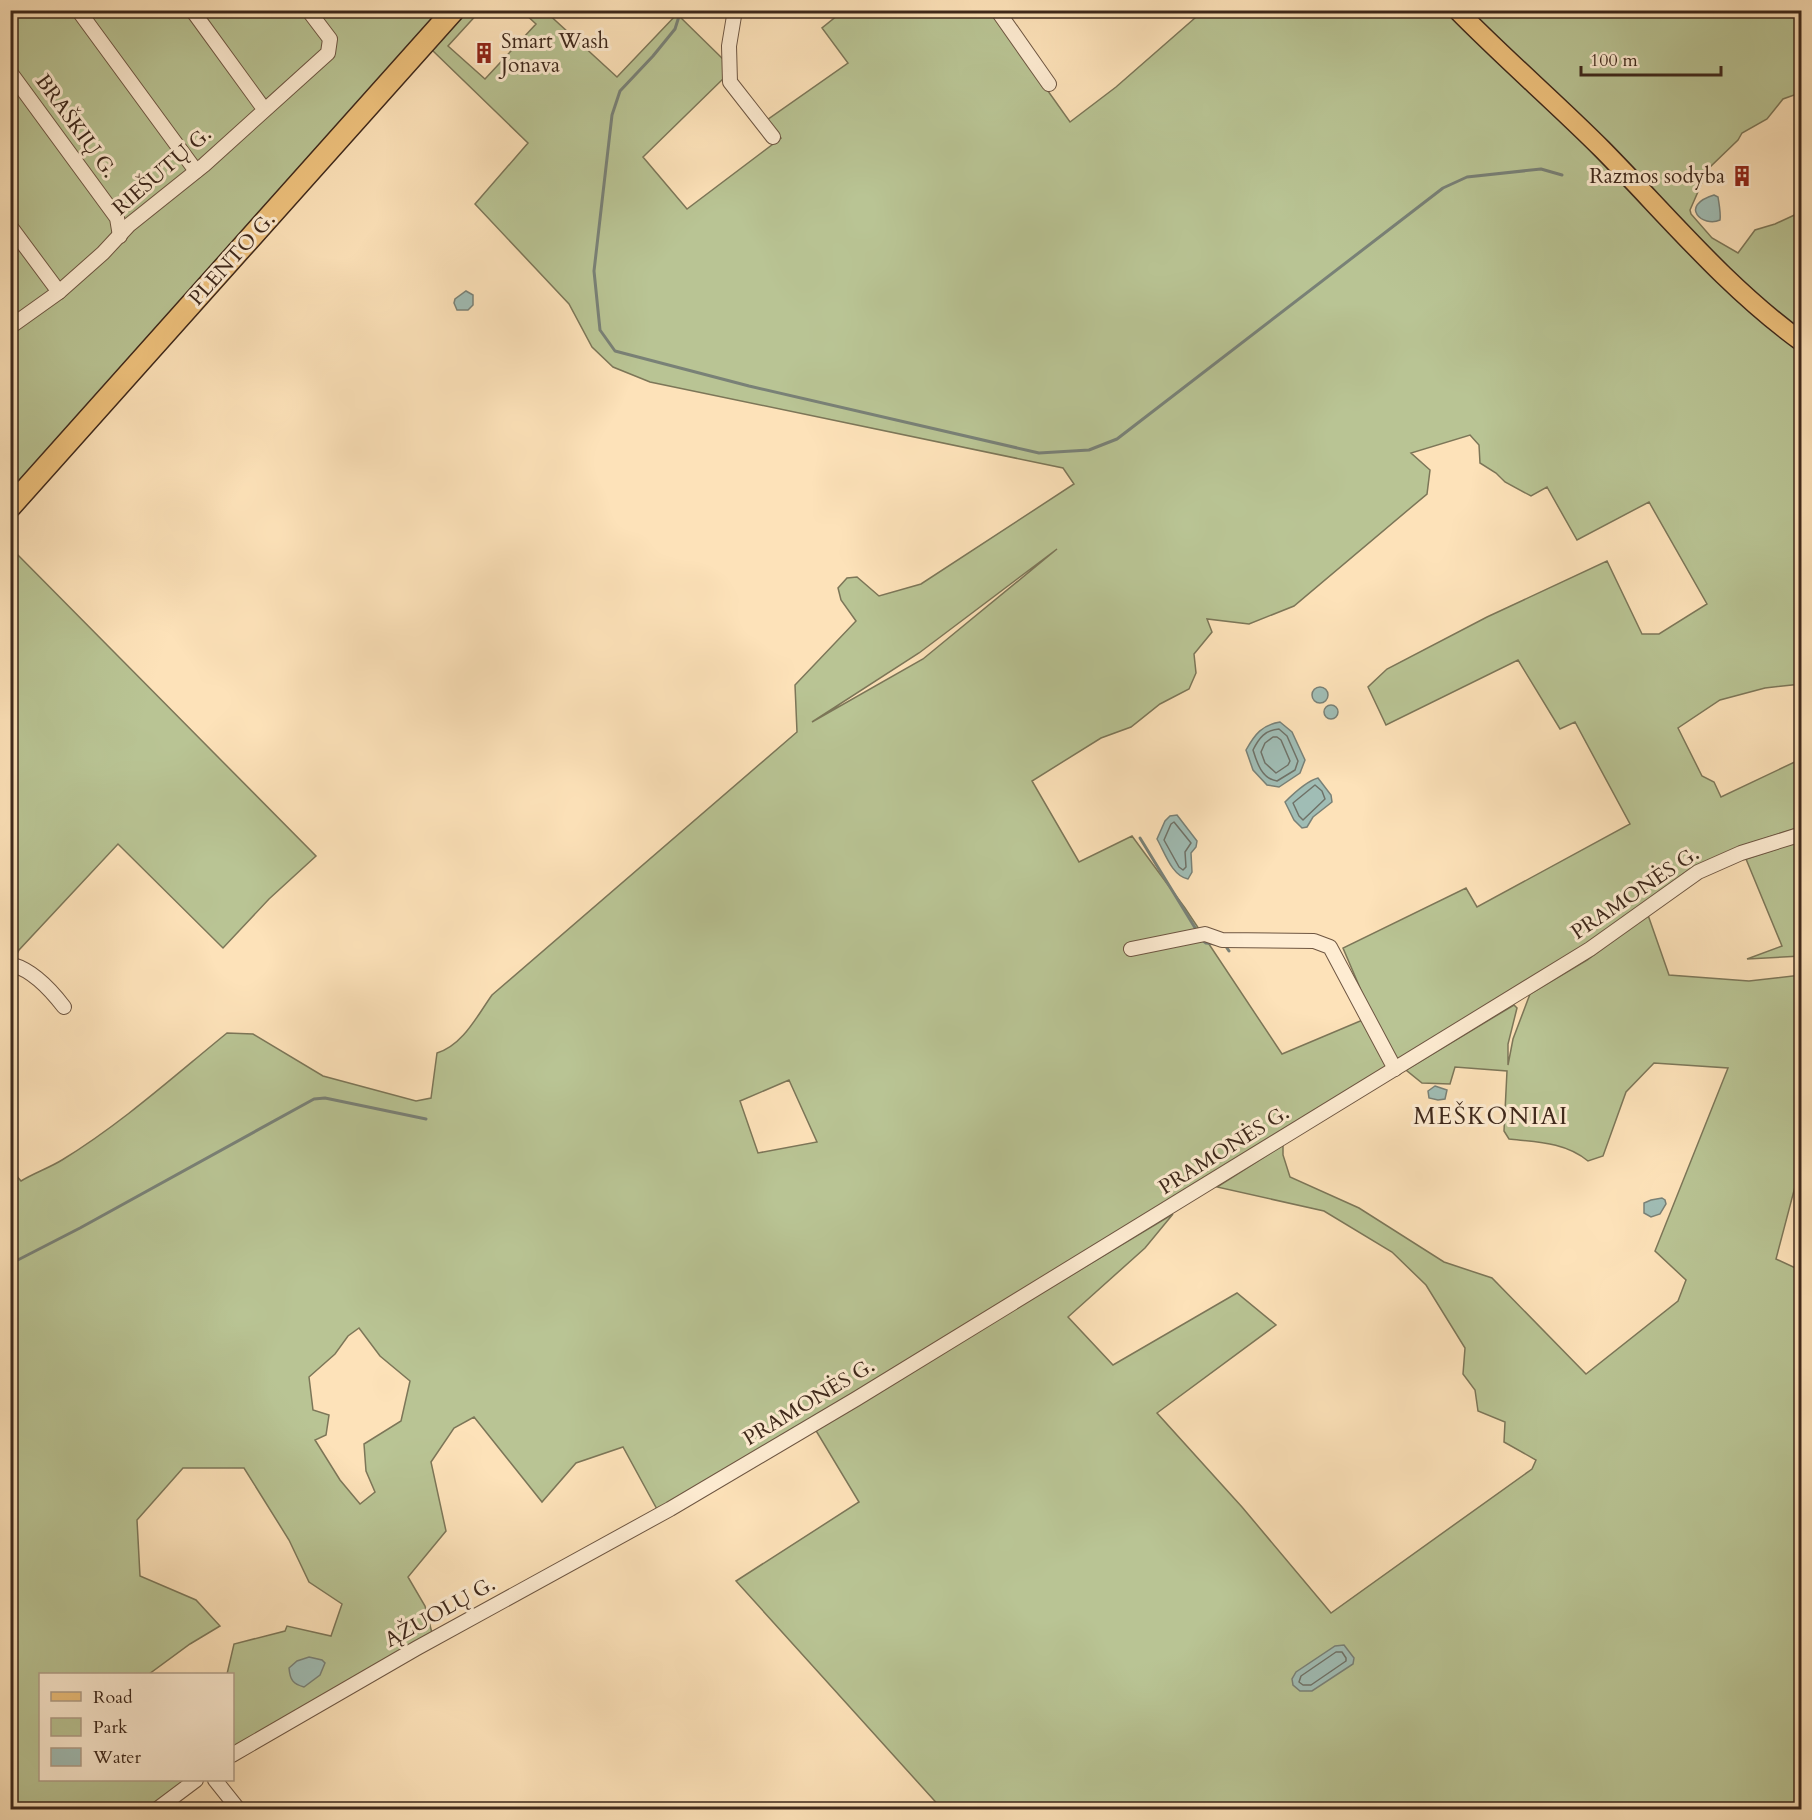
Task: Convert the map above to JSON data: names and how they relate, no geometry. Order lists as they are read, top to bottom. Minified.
{"streets":{"highway":["PLENTO G."],"street":["BRAŠKIŲ G.","RIEŠUTŲ G.","PRAMONĖS G.","ĄŽUOLŲ G."]},"crossings":[["BRAŠKIŲ G.","RIEŠUTŲ G."],["PRAMONĖS G.","ĄŽUOLŲ G."]],"districts":["MEŠKONIAI"],"places":{"building":["Smart Wash Jonava","Razmos sodyba"]},"legend":["Road","Park","Water"],"scale_bar":"100 m"}
